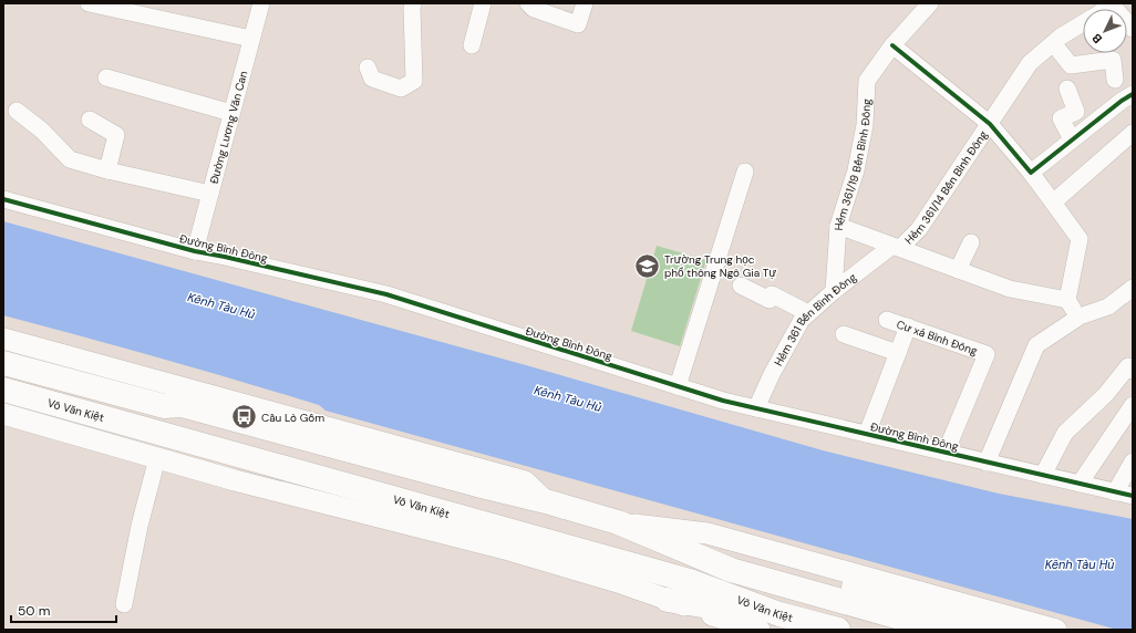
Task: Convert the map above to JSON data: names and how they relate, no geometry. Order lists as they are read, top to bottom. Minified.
{"streets":{"highway":["Võ Văn Kiệt"],"street":["Đường Lương Văn Can","Hẻm 361/19 Bến Bình Đông","Hẻm 361/14 Bến Bình Đông","Đường Bình Đông","Hẻm 361 Bến Bình Đông","Cư xá Bình Đông"]},"crossings":[["Đường Lương Văn Can","Đường Bình Đông"],["Hẻm 361/19 Bến Bình Đông","Hẻm 361 Bến Bình Đông"],["Hẻm 361/14 Bến Bình Đông","Hẻm 361 Bến Bình Đông"],["Đường Bình Đông","Hẻm 361 Bến Bình Đông"],["Đường Bình Đông","Cư xá Bình Đông"]],"water":["Kênh Tàu Hủ"],"places":{"school or university":["Trường Trung học phổ thông Ngô Gia Tự"],"bus stop":["Cầu Lò Gốm"]},"scale_bar":"50 m","north":"bottom left"}
